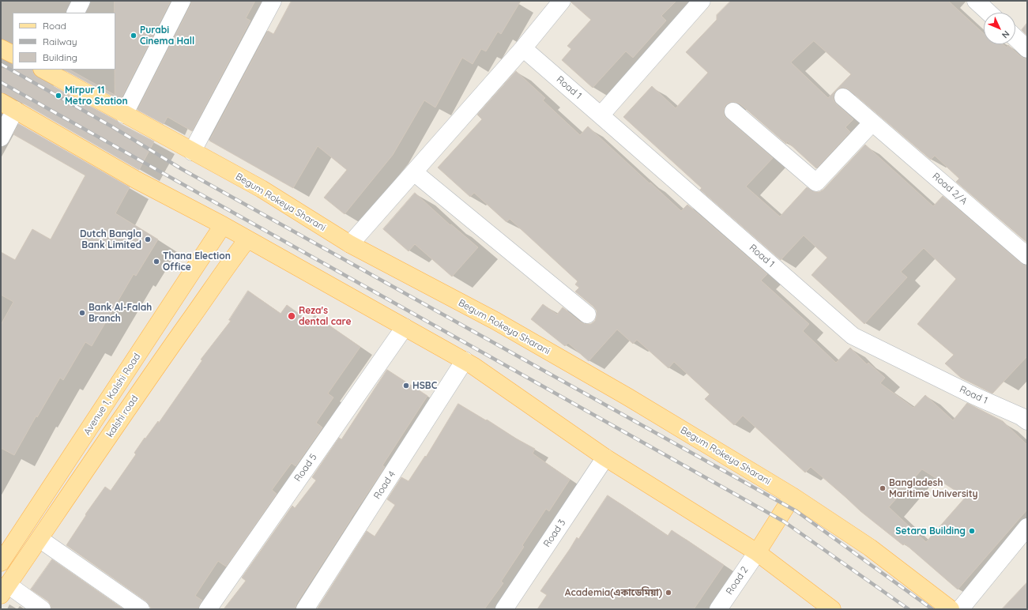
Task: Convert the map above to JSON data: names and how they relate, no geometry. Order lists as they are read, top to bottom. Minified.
{"streets":{"main road":["Begum Rokeya Sharani","Avenue 1, Kalshi Road","kalshi road"],"street":["Road 1","Road 2/A","Road 5","Road 4","Road 3","Road 2"]},"places":["Purabi Cinema Hall","Mirpur 11 Metro Station","Dutch Bangla Bank Limited","Thana Election Office","Bank Al-Falah Branch","Reza's dental care","HSBC","Bangladesh Maritime University","Setara Building","Academia(একাডেমিয়া)"],"legend":["Road","Railway","Building"],"north":"bottom right"}
